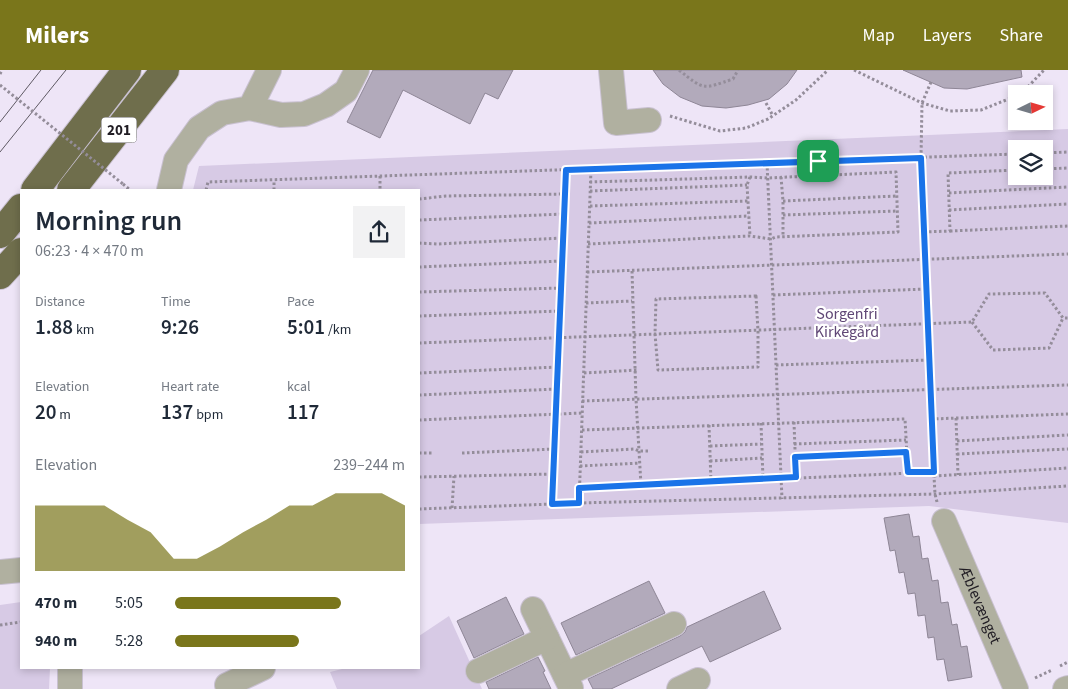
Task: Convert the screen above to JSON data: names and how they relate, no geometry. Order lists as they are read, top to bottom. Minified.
{"streets":{"highway":["201"],"street":["Æblevænget"]},"parks":["Sorgenfri Kirkegård"],"north":"right","page":{"header":"Milers","nav":["Map","Layers","Share"],"heading":["Morning run","06:23 · 4 × 470 m"],"stats":[["Distance","1.88 km"],["Time","9:26"],["Pace","5:01 /km"],["Elevation","20 m"],["Heart rate","137 bpm"],["kcal","117"]],"chart":["Elevation","239–244 m"],"list":[{"name":"470 m","note":"5:05"},{"name":"940 m","note":"5:28"}]}}
